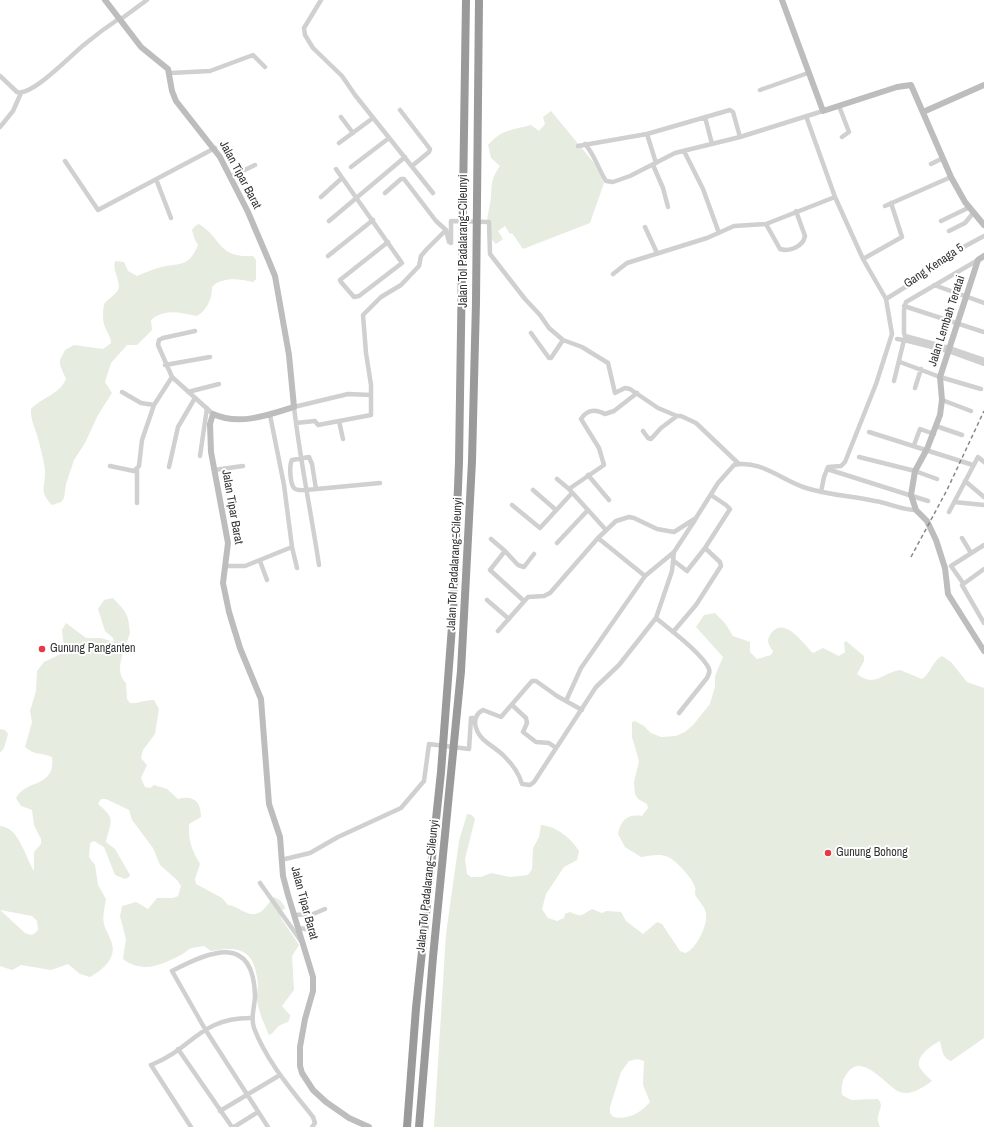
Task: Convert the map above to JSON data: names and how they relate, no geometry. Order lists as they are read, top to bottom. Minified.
{"streets":{"highway":["Jalan Tol Padalarang–Cileunyi"],"street":["Jalan Tipar Barat","Gang Kenaga 5","Jalan Lembah Teratai"]},"places":["Gunung Panganten","Gunung Bohong"]}
